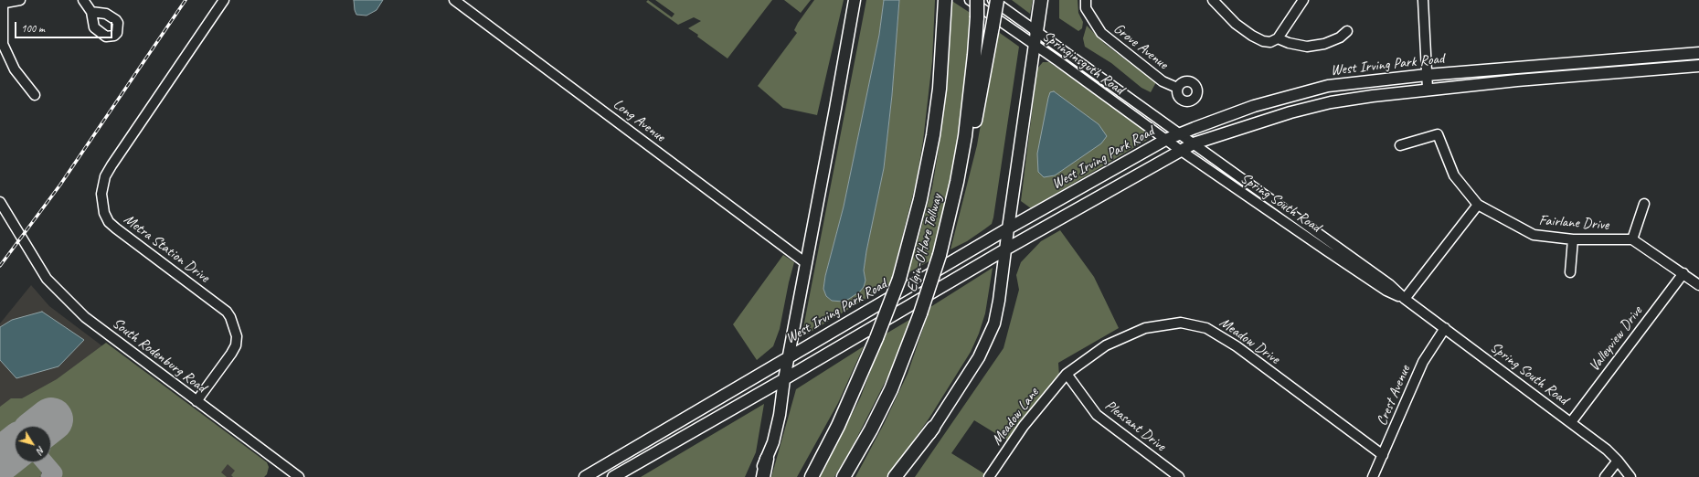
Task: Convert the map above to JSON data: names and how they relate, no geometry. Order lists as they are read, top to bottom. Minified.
{"streets":{"highway":["Elgin-O'Hare Tollway"],"main road":["West Irving Park Road"],"street":["Grove Avenue","Springinsguth Road","Long Avenue","Spring South Road","Fairlane Drive","Metra Station Drive","Valleyview Drive","Meadow Drive","South Rodenburg Road","Crest Avenue","Meadow Lane","Pleasant Drive"]},"crossings":[["Springinsguth Road","West Irving Park Road"],["Springinsguth Road","Spring South Road"],["West Irving Park Road","Spring South Road"],["Spring South Road","Valleyview Drive"],["Spring South Road","Crest Avenue"],["Metra Station Drive","South Rodenburg Road"],["Meadow Drive","Crest Avenue"],["Meadow Drive","Meadow Lane"],["Meadow Drive","Pleasant Drive"],["Meadow Lane","Pleasant Drive"]],"scale_bar":"100 m","north":"bottom right"}
